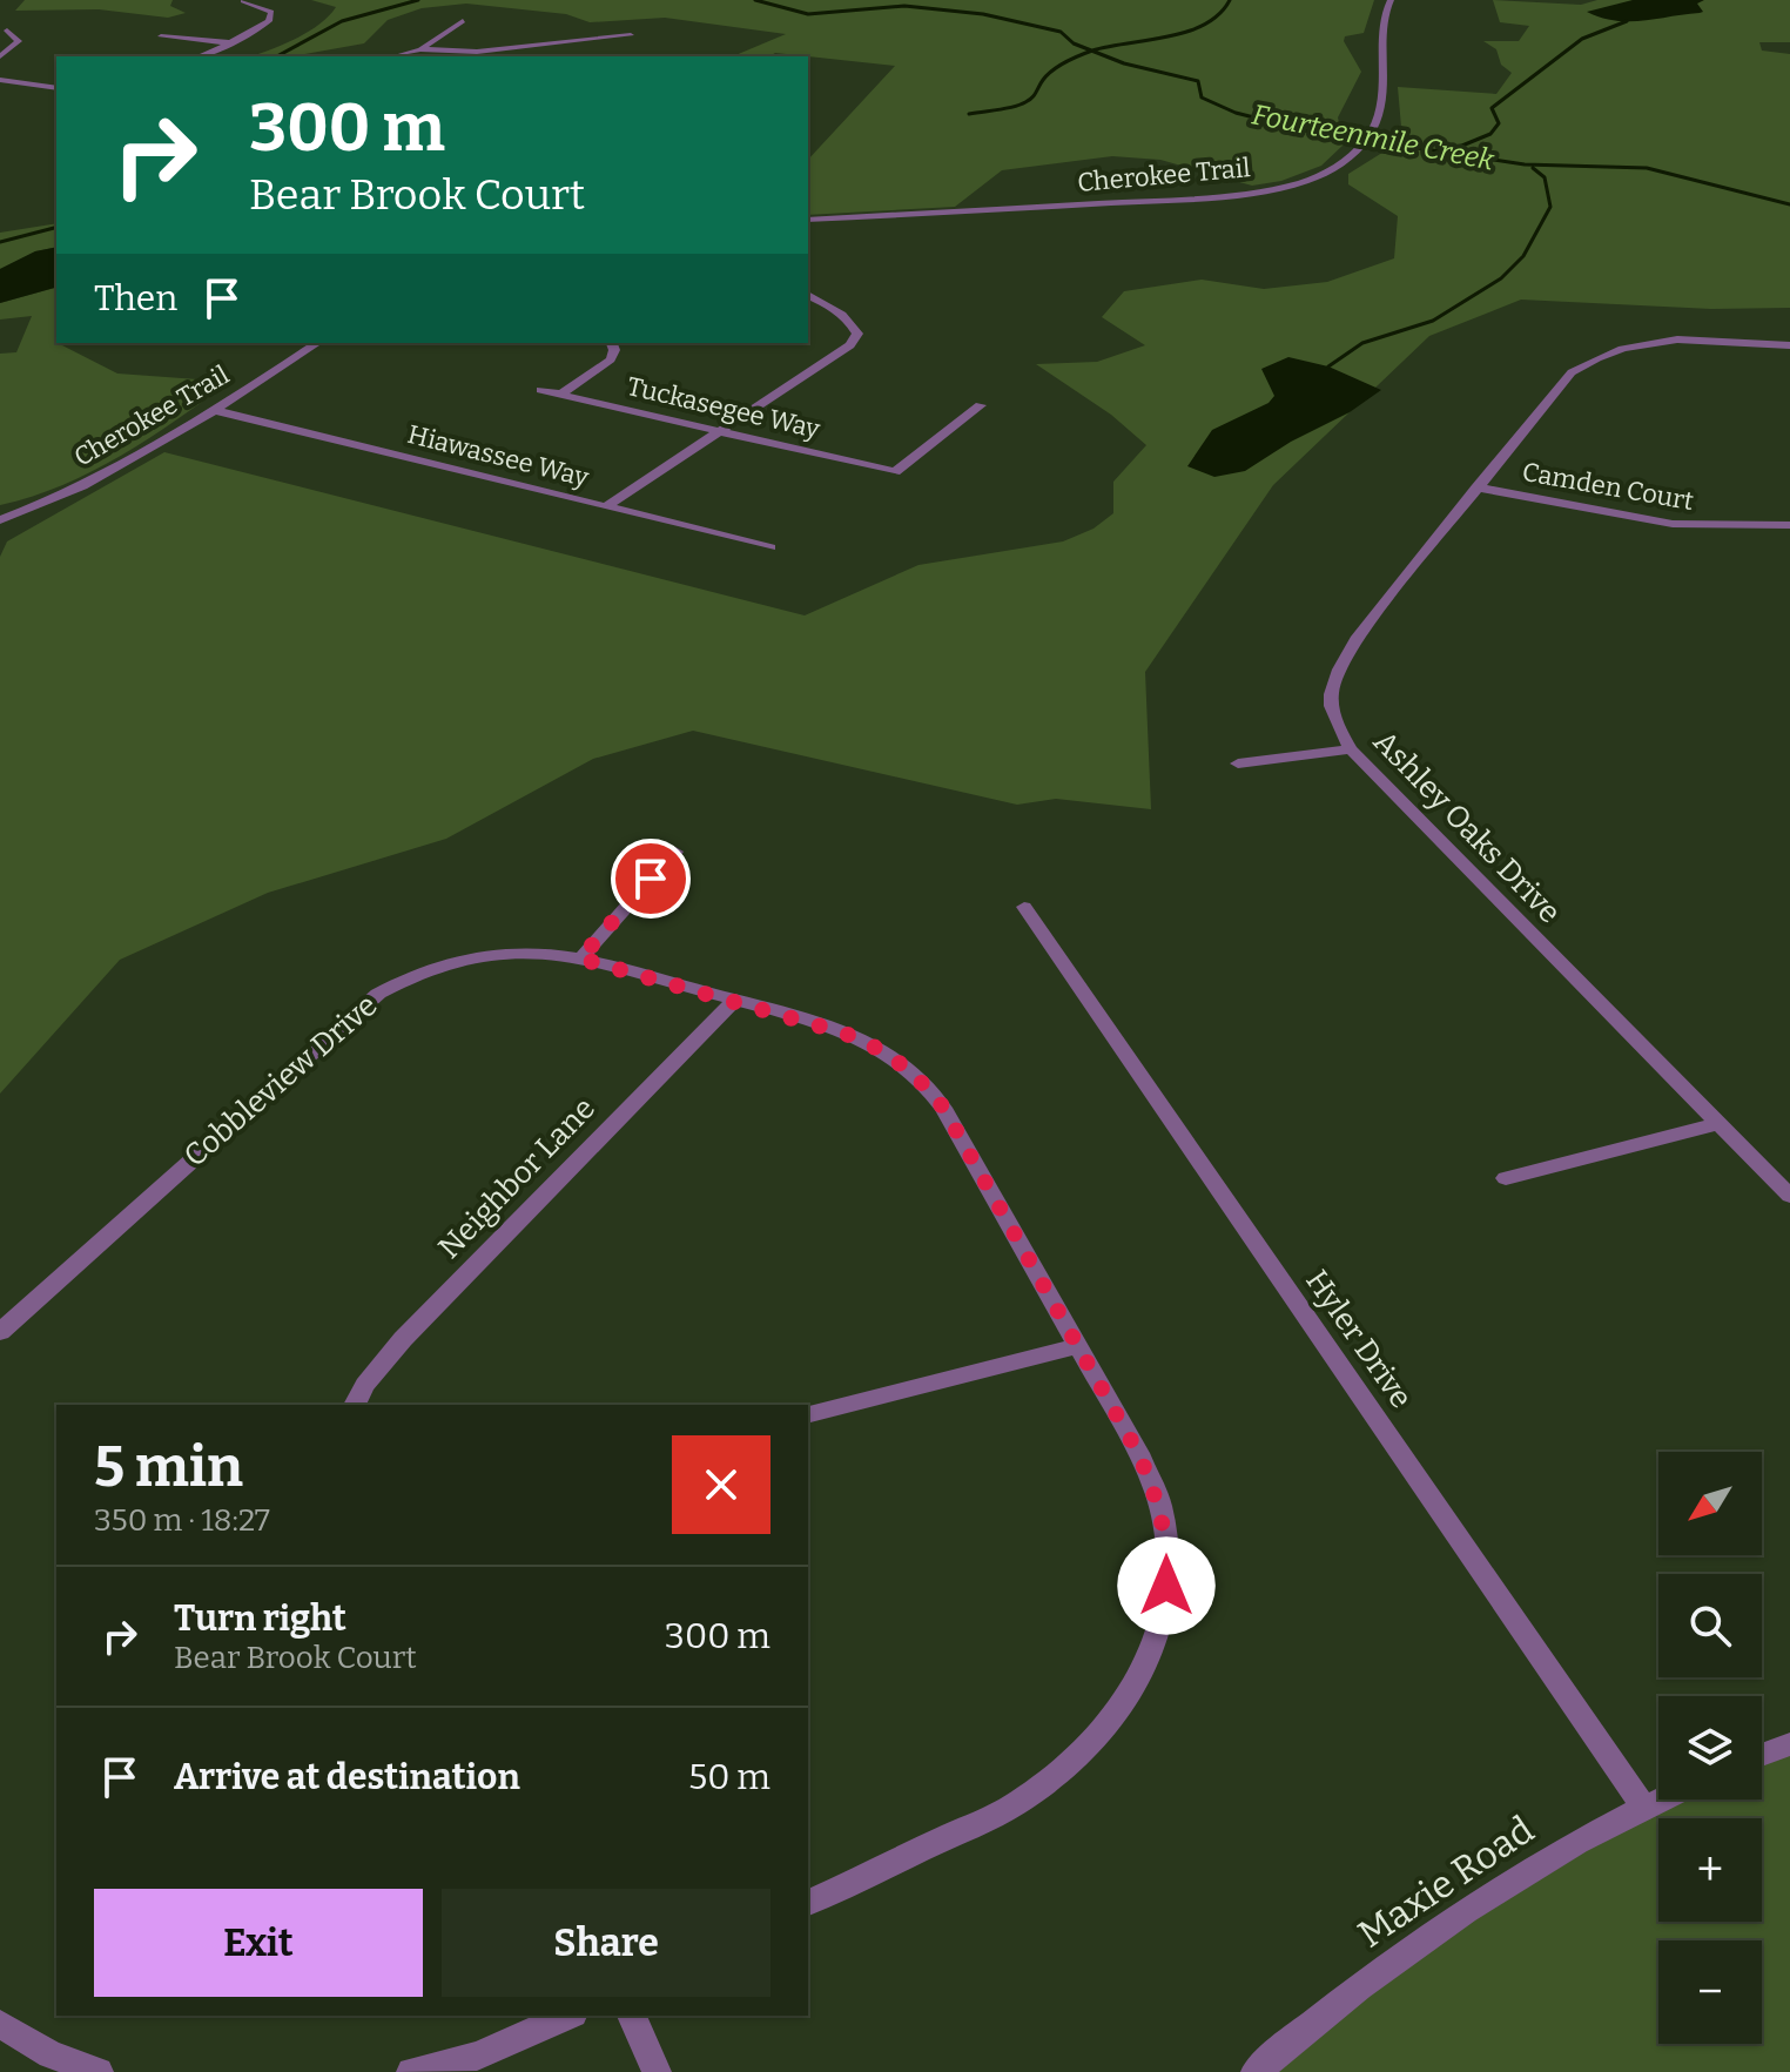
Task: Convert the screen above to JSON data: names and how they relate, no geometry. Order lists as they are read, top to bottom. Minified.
{"streets":{"street":["Cherokee Trail","Tuckasegee Way","Hiawassee Way","Camden Court","Ashley Oaks Drive","Cobbleview Drive","Neighbor Lane","Hyler Drive","Maxie Road"]},"crossings":[["Cherokee Trail","Hiawassee Way"],["Camden Court","Ashley Oaks Drive"],["Cobbleview Drive","Neighbor Lane"],["Hyler Drive","Maxie Road"]],"water":["Fourteenmile Creek"],"north":"bottom left","page":{"turn":["300 m","Bear Brook Court"],"then":"Then","heading":["5 min","350 m · 18:27"],"map_buttons":["+","−"],"list":[{"name":"Turn right","note":"Bear Brook Court","value":"300 m"},{"name":"Arrive at destination","value":"50 m"}],"buttons":["Exit","Share"]}}
